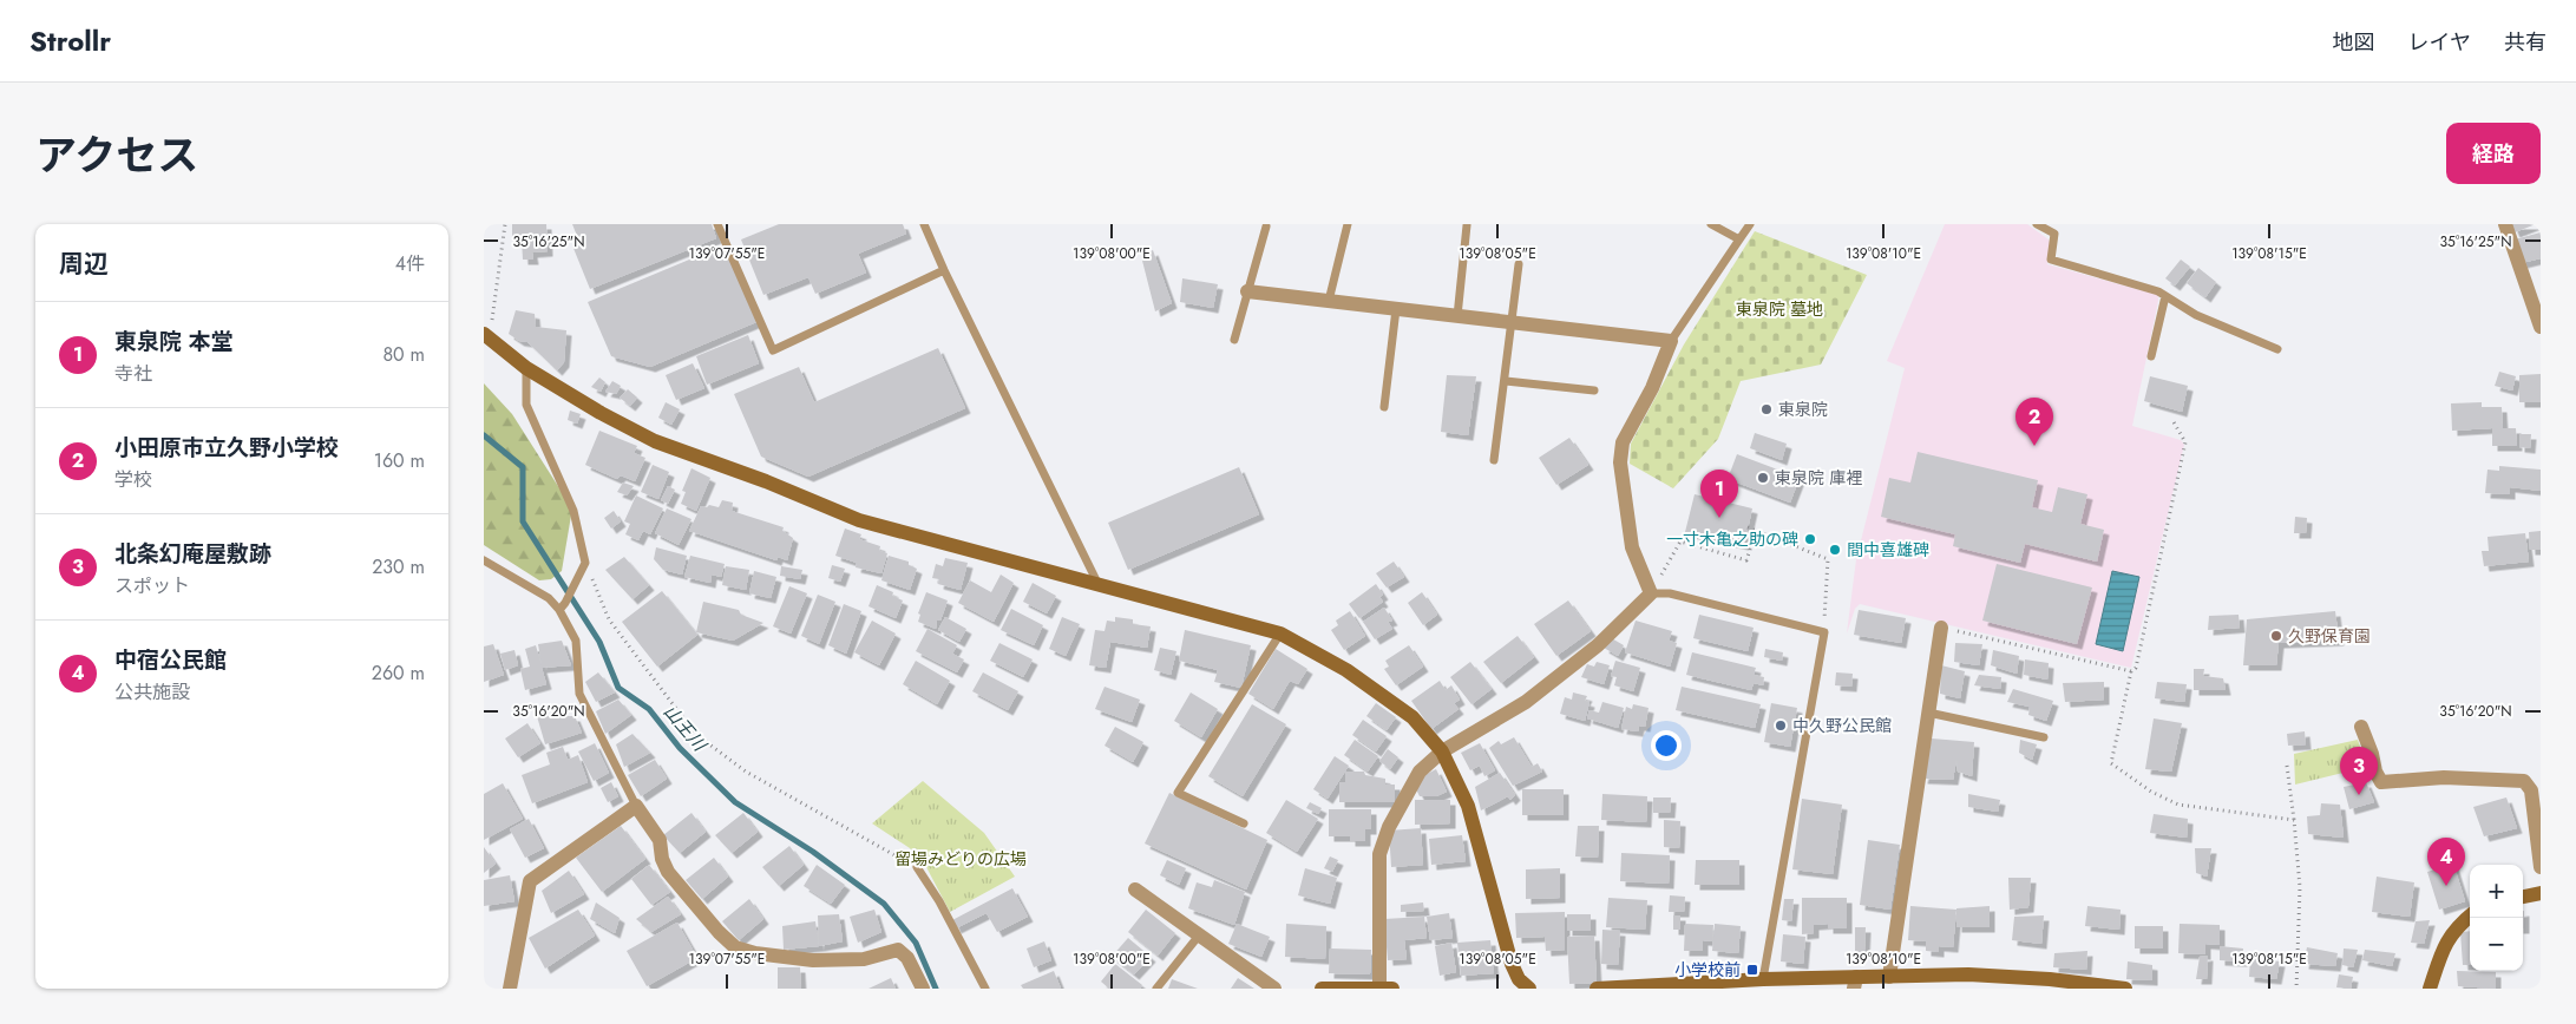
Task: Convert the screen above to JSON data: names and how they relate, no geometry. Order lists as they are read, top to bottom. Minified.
{"water":["山王川"],"parks":["東泉院 墓地","留場みどりの広場"],"places":{"other":["東泉院","東泉院 庫裡","一寸木亀之助の碑","間中喜雄碑","久野保育園","中久野公民館"],"transit":["小学校前"]},"page":{"header":"Strollr","nav":["地図","レイヤ","共有"],"title":"アクセス","buttons":"経路","heading":["周辺","4件"],"list":[{"mark":"1","name":"東泉院 本堂","note":"寺社","value":"80 m"},{"mark":"2","name":"小田原市立久野小学校","note":"学校","value":"160 m"},{"mark":"3","name":"北条幻庵屋敷跡","note":"スポット","value":"230 m"},{"mark":"4","name":"中宿公民館","note":"公共施設","value":"260 m"}],"pins":["2","1","3","4"],"map_buttons":["+","−"]},"coordinates":["35°16'25\"N","139°07'55\"E","139°08'00\"E","139°08'05\"E","139°08'10\"E","139°08'15\"E","35°16'20\"N"]}
